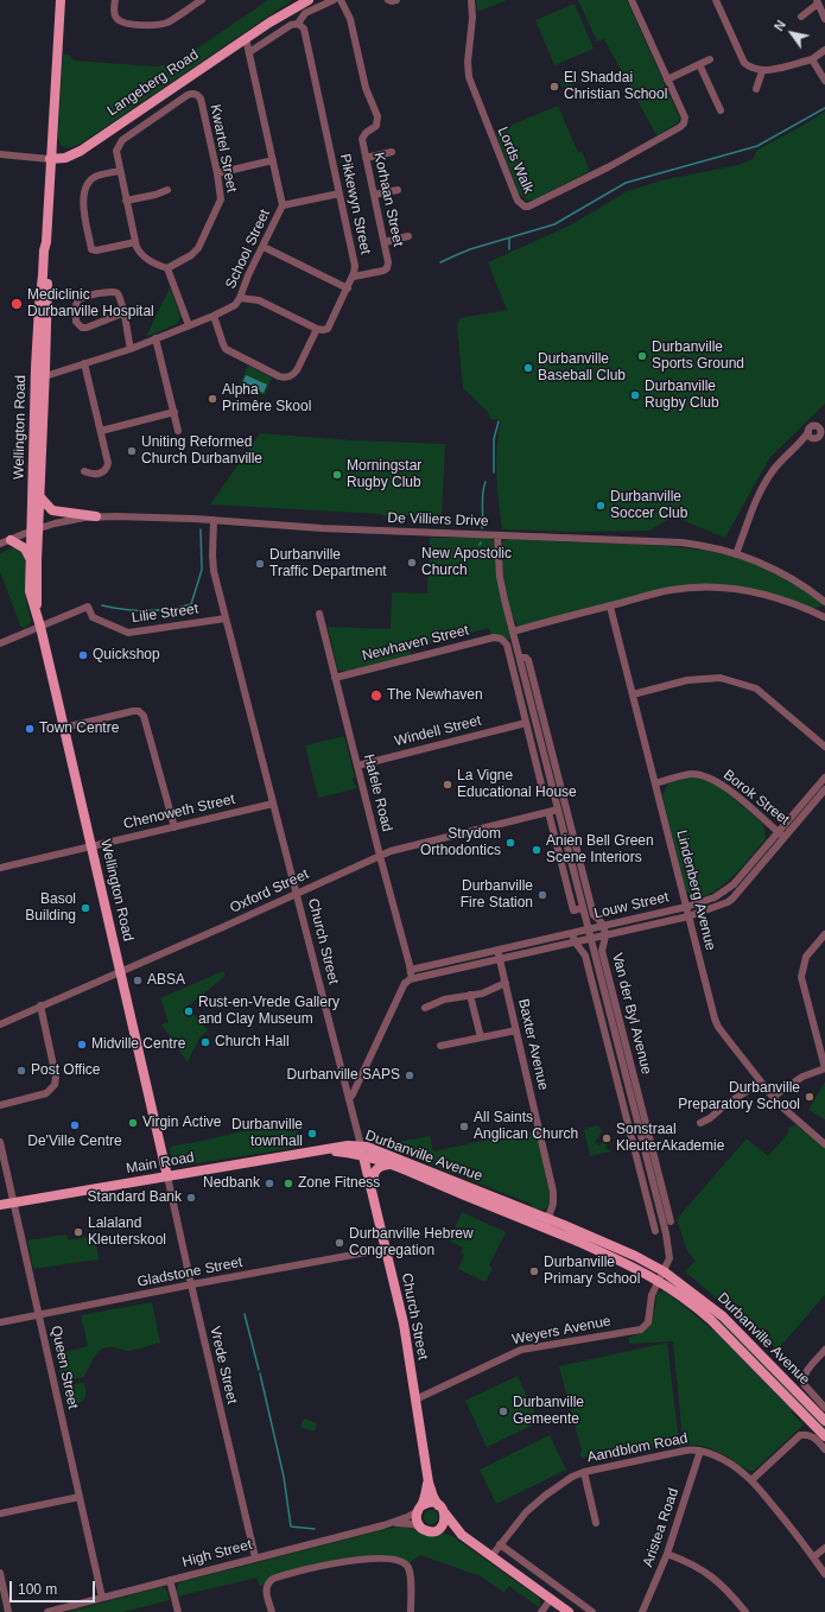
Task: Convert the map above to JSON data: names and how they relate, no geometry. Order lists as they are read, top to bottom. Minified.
{"streets":{"main road":["Langeberg Road","Wellington Road","Church Street","Durbanville Avenue","Main Road"],"street":["Kwartel Street","Lords Walk","Korhaan Street","Pikkewyn Street","School Street","De Villiers Drive","Lilie Street","Newhaven Street","Windell Street","Hafele Road","Borok Street","Chenoweth Street","Lindenberg Avenue","Oxford Street","Louw Street","Van der Byl Avenue","Baxter Avenue","Gladstone Street","Weyers Avenue","Vrede Street","Queen Street","Aandblom Road","Aristea Road","High Street"]},"crossings":[["Langeberg Road","School Street"],["Langeberg Road","Wellington Road"],["Korhaan Street","Pikkewyn Street"],["School Street","Wellington Road"],["Wellington Road","De Villiers Drive"],["Wellington Road","Lilie Street"],["Wellington Road","Chenoweth Street"],["Wellington Road","Oxford Street"],["Wellington Road","Main Road"],["Wellington Road","Vrede Street"],["De Villiers Drive","Church Street"],["De Villiers Drive","Van der Byl Avenue"],["Lilie Street","Church Street"],["Newhaven Street","Windell Street"],["Newhaven Street","Hafele Road"],["Windell Street","Hafele Road"],["Hafele Road","Oxford Street"],["Hafele Road","Louw Street"],["Borok Street","Lindenberg Avenue"],["Borok Street","Louw Street"],["Chenoweth Street","Church Street"],["Lindenberg Avenue","Louw Street"],["Oxford Street","Church Street"],["Oxford Street","Van der Byl Avenue"],["Louw Street","Van der Byl Avenue"],["Louw Street","Baxter Avenue"],["Church Street","Durbanville Avenue"],["Church Street","Gladstone Street"],["Church Street","Weyers Avenue"],["Church Street","High Street"],["Van der Byl Avenue","Durbanville Avenue"],["Van der Byl Avenue","Weyers Avenue"],["Baxter Avenue","Durbanville Avenue"],["Durbanville Avenue","Main Road"],["Durbanville Avenue","Weyers Avenue"],["Main Road","Vrede Street"],["Main Road","Queen Street"],["Gladstone Street","Vrede Street"],["Gladstone Street","Queen Street"],["Vrede Street","High Street"],["Queen Street","High Street"],["Aandblom Road","Aristea Road"]],"places":["El Shaddai Christian School","Mediclinic Durbanville Hospital","Durbanville Sports Ground","Durbanville Baseball Club","Durbanville Rugby Club","Alpha Primêre Skool","Uniting Reformed Church Durbanville","Morningstar Rugby Club","Durbanville Soccer Club","New Apostolic Church","Durbanville Traffic Department","Quickshop","The Newhaven","Town Centre","La Vigne Educational House","Strydom Orthodontics","Anien Bell Green Scene Interiors","Durbanville Fire Station","Basol Building","ABSA","Rust-en-Vrede Gallery and Clay Museum","Church Hall","Midville Centre","Post Office","Durbanville SAPS","Durbanville Preparatory School","Virgin Active","De'Ville Centre","All Saints Anglican Church","Durbanville townhall","Sonstraal KleuterAkademie","Nedbank","Zone Fitness","Standard Bank","Lalaland Kleuterskool","Durbanville Hebrew Congregation","Durbanville Primary School","Durbanville Gemeente"],"scale_bar":"100 m","north":"top left"}
